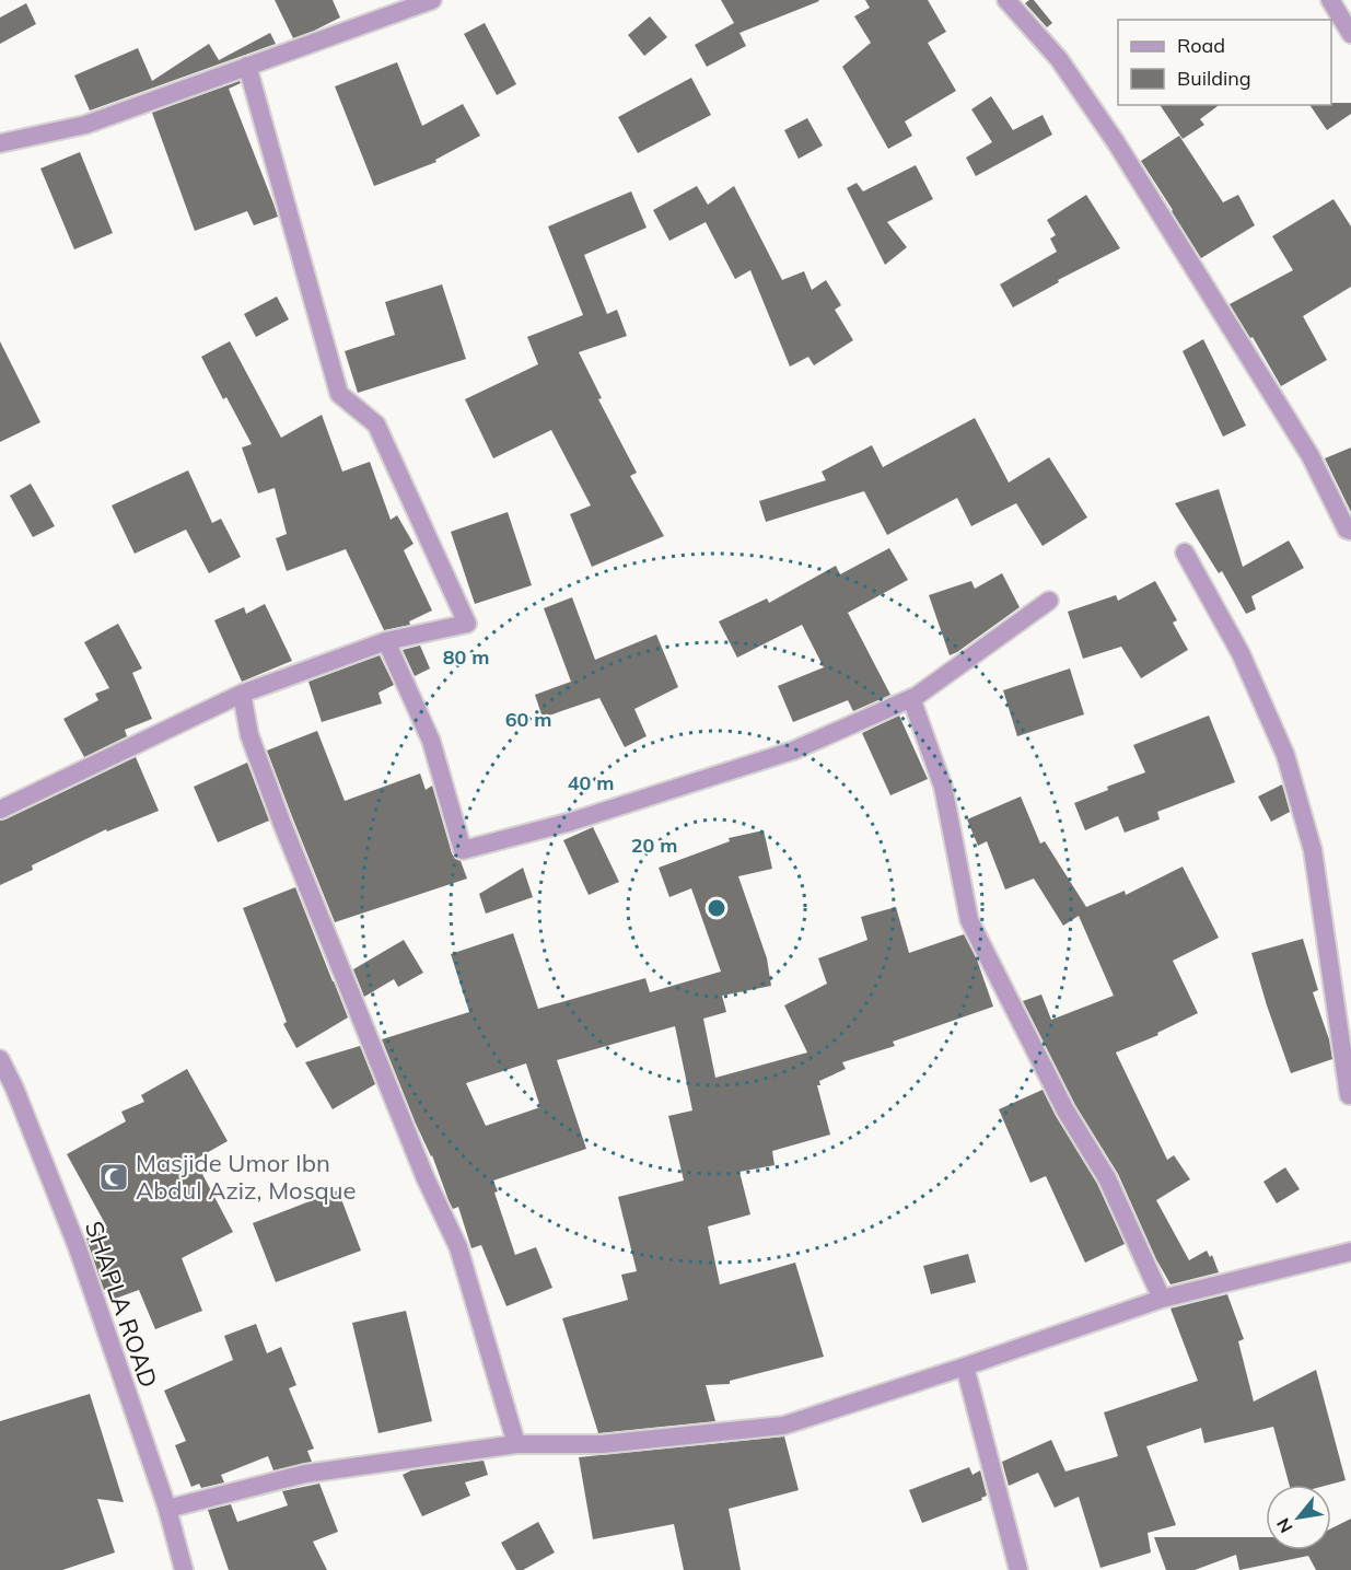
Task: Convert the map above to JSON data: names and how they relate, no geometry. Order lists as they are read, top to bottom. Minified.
{"streets":{"street":["SHAPLA ROAD"]},"places":{"mosque":["Masjide Umor Ibn Abdul Aziz, Mosque"]},"legend":["Road","Building"],"north":"bottom left","rings":["80 m","60 m","40 m","20 m"]}
